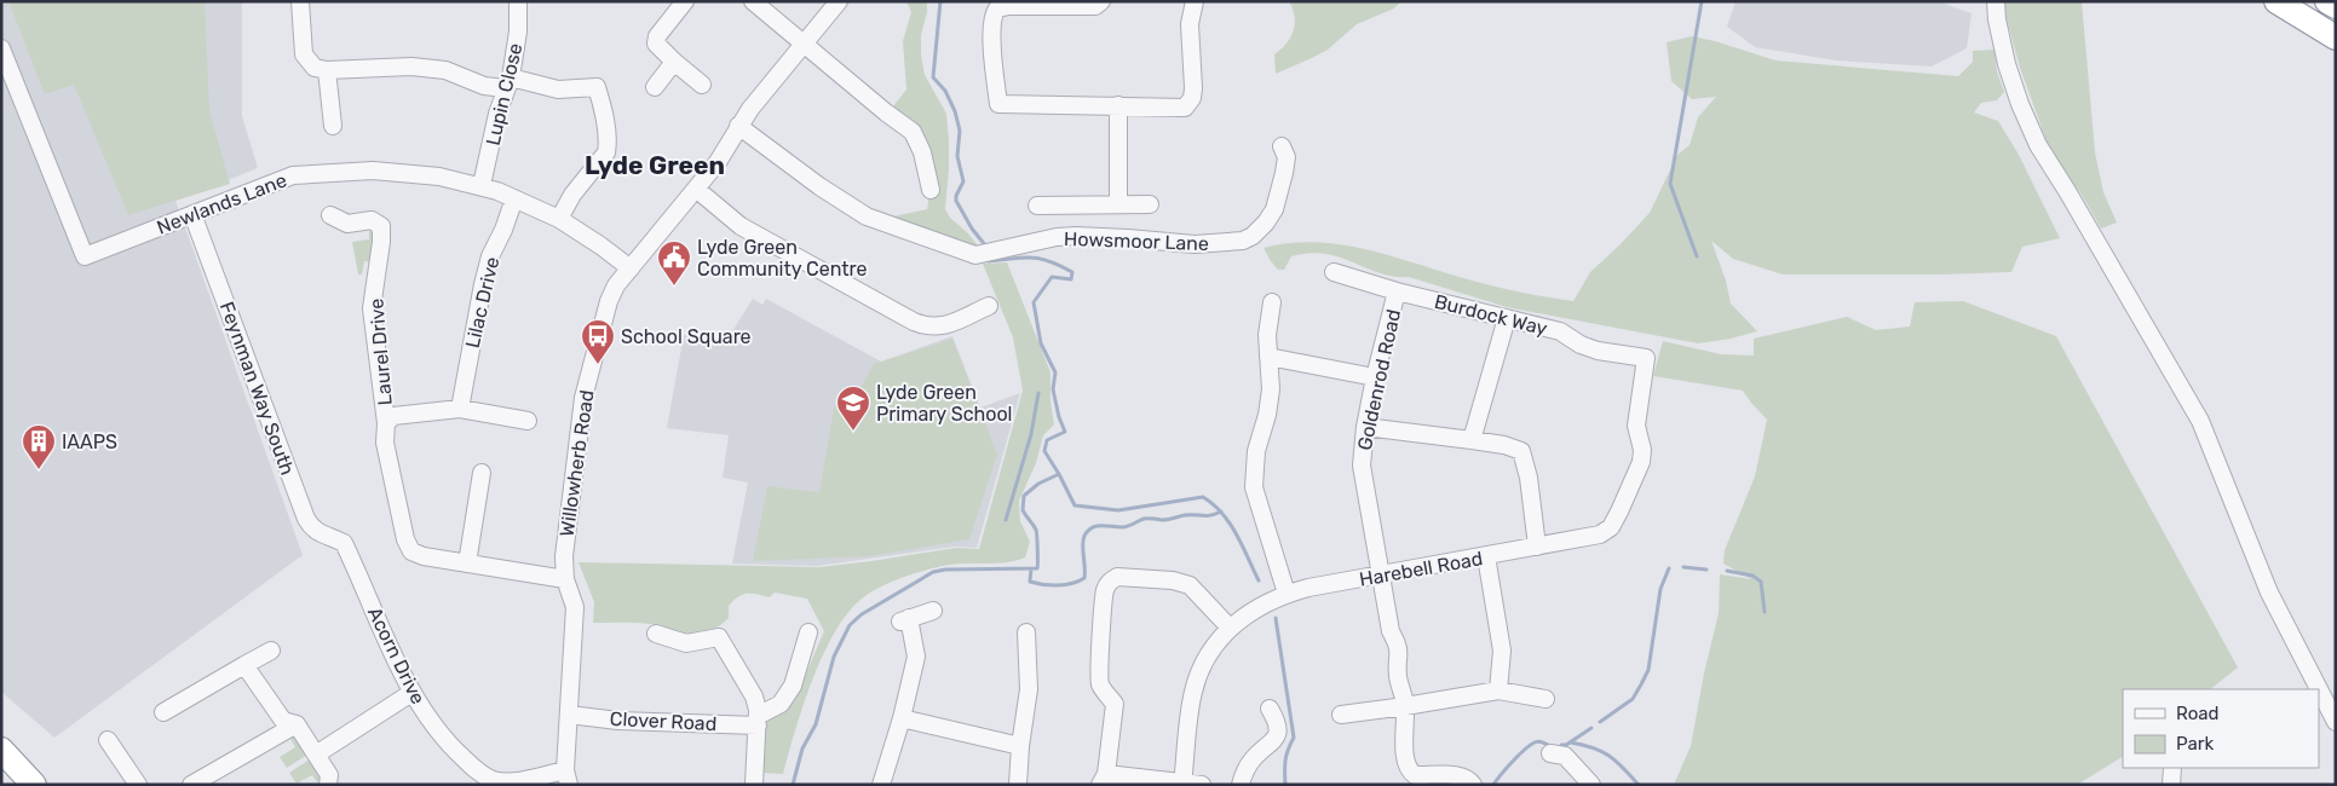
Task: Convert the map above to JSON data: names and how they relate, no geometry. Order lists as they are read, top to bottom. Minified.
{"streets":{"street":["Lupin Close","Newlands Lane","Howsmoor Lane","Lilac Drive","Burdock Way","Laurel Drive","Goldenrod Road","Feynman Way South","Willowherb Road","Harebell Road","Acorn Drive","Clover Road"]},"crossings":[["Lupin Close","Newlands Lane"],["Newlands Lane","Lilac Drive"],["Newlands Lane","Feynman Way South"],["Newlands Lane","Willowherb Road"],["Howsmoor Lane","Willowherb Road"],["Burdock Way","Goldenrod Road"],["Burdock Way","Harebell Road"],["Goldenrod Road","Harebell Road"],["Feynman Way South","Acorn Drive"],["Willowherb Road","Acorn Drive"],["Willowherb Road","Clover Road"]],"districts":["Lyde Green"],"places":{"public building":["Lyde Green Community Centre"],"bus stop":["School Square"],"school or university":["Lyde Green Primary School"],"building":["IAAPS"]},"legend":["Road","Park"]}
